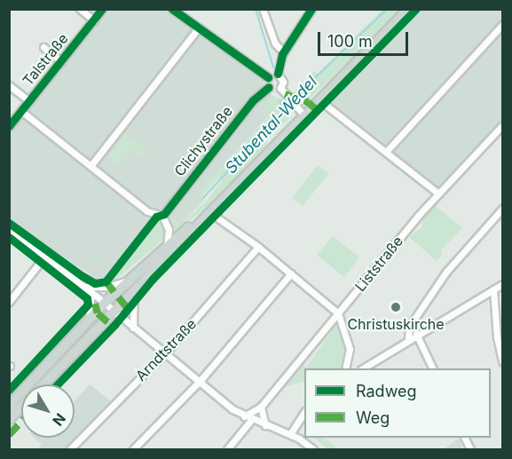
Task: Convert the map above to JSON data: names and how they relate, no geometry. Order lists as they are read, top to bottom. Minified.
{"streets":{"street":["Talstraße","Clichystraße","Liststraße","Arndtstraße"]},"water":["Stubental-Wedel"],"places":["Christuskirche"],"legend":["Radweg","Weg"],"scale_bar":"100 m","north":"bottom right"}
